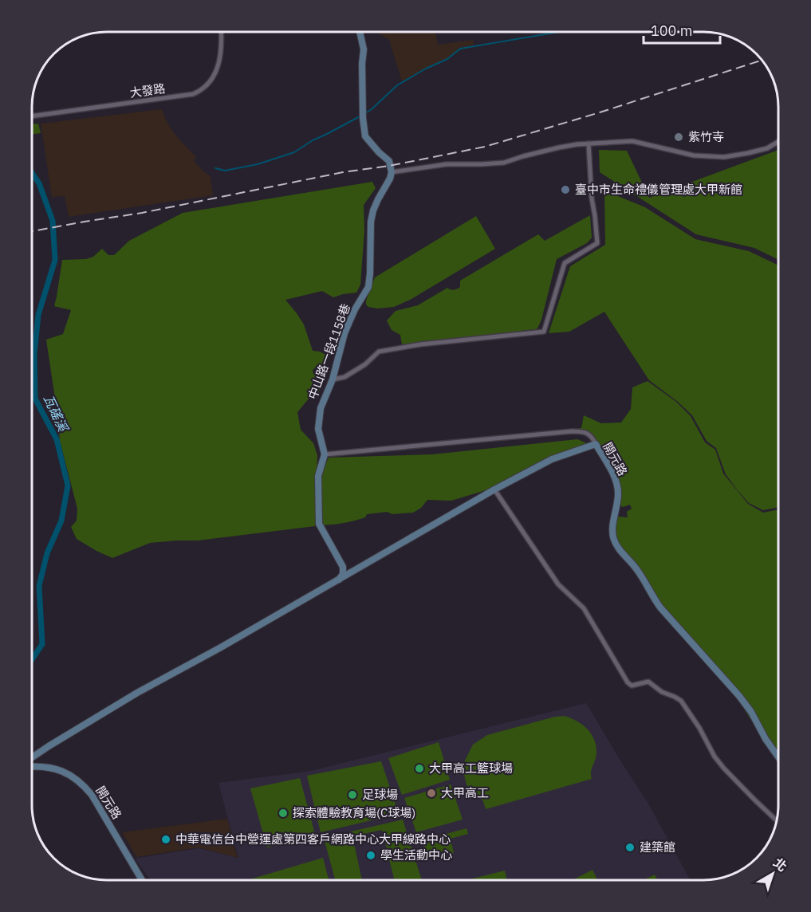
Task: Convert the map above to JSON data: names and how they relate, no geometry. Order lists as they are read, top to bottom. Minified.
{"streets":{"street":["大發路","中山路一段1158巷","開元路"]},"crossings":[["中山路一段1158巷","開元路"]],"water":["瓦磘溪"],"places":["紫竹寺","臺中市生命禮儀管理處大甲新館","大甲高工籃球場","大甲高工","足球場","探索體驗教育場(C球場)","中華電信台中營運處第四客戶網路中心大甲線路中心","建築館","學生活動中心"],"scale_bar":"100 m","north":"top right"}
